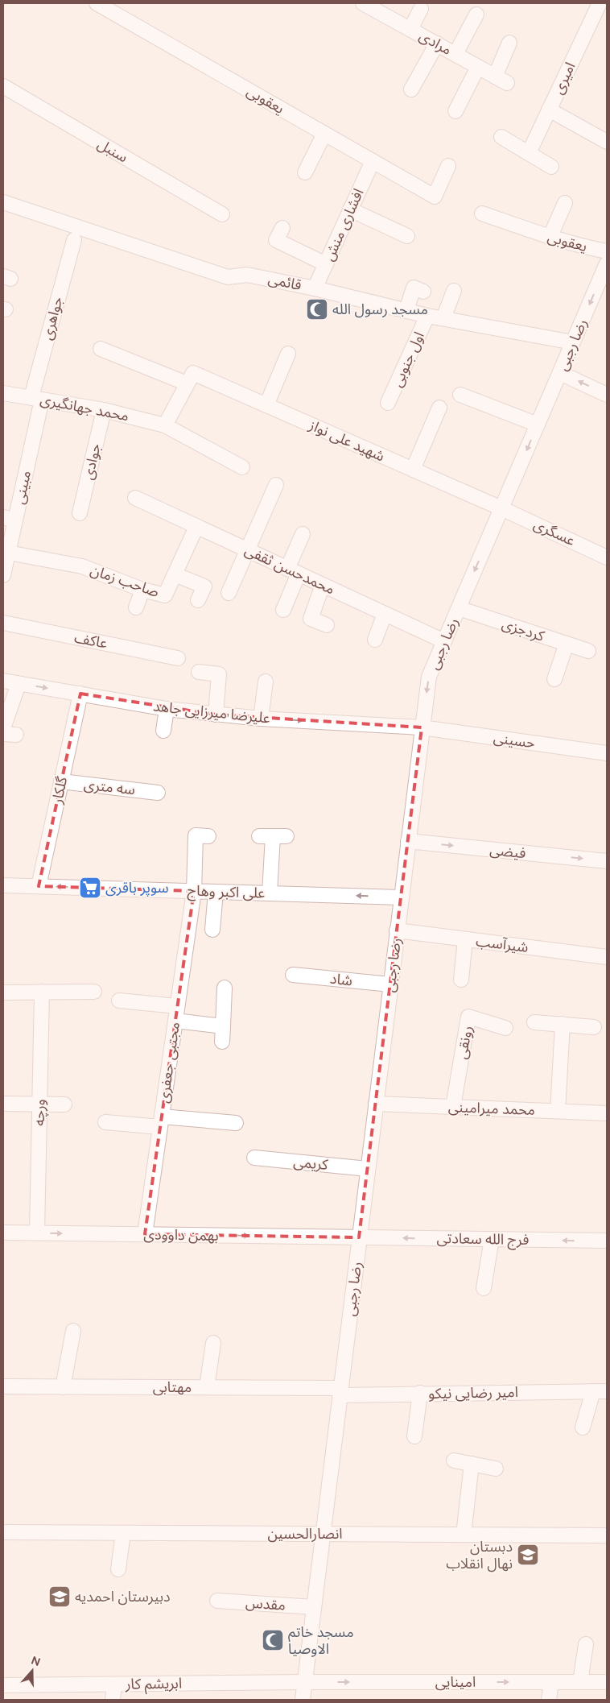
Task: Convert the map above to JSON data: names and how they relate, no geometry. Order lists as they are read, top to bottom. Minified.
{"streets":{"street":["مرادی","امیری","یعقوبی","سنبل","افشاری منش","قائمی","جواهری","رضا رجبی","اول جنوبی","محمد جهانگیری","شهید علی نواز","جوادی","مبینی","عسگری","محمدحسن ثقفی","صاحب زمان","کردجزی","عاکف","علیرضا میرزایی جاهد","حسینی","سه متری","گلکار","فیضی","علی اکبر وهاج","شیرآسب","شاد","رونقی","مجتبی جعفری","محمد میرامینی","ورچه","کریمی","بهمن داوودی","فرج الله سعادتی","مهتابی","امیر رضایی نیکو","انصارالحسین","مقدس","امینایی","ابریشم کار"]},"crossings":[["یعقوبی","افشاری منش"],["افشاری منش","قائمی"],["قائمی","رضا رجبی"],["قائمی","اول جنوبی"],["جواهری","محمد جهانگیری"],["جواهری","مبینی"],["رضا رجبی","شهید علی نواز"],["رضا رجبی","عسگری"],["رضا رجبی","محمدحسن ثقفی"],["رضا رجبی","کردجزی"],["رضا رجبی","علیرضا میرزایی جاهد"],["رضا رجبی","حسینی"],["رضا رجبی","فیضی"],["رضا رجبی","علی اکبر وهاج"],["رضا رجبی","شیرآسب"],["رضا رجبی","شاد"],["رضا رجبی","محمد میرامینی"],["رضا رجبی","کریمی"],["رضا رجبی","بهمن داوودی"],["رضا رجبی","فرج الله سعادتی"],["رضا رجبی","مهتابی"],["رضا رجبی","امیر رضایی نیکو"],["رضا رجبی","انصارالحسین"],["رضا رجبی","مقدس"],["رضا رجبی","امینایی"],["رضا رجبی","ابریشم کار"],["محمد جهانگیری","جوادی"],["محمد جهانگیری","مبینی"],["شهید علی نواز","عسگری"],["مبینی","صاحب زمان"],["محمدحسن ثقفی","صاحب زمان"],["علیرضا میرزایی جاهد","حسینی"],["علیرضا میرزایی جاهد","گلکار"],["سه متری","گلکار"],["گلکار","علی اکبر وهاج"],["علی اکبر وهاج","مجتبی جعفری"],["رونقی","محمد میرامینی"],["مجتبی جعفری","بهمن داوودی"],["ورچه","بهمن داوودی"],["بهمن داوودی","فرج الله سعادتی"],["مهتابی","امیر رضایی نیکو"],["امینایی","ابریشم کار"]],"one_way":["علیرضا میرزایی جاهد","فیضی","فرج الله سعادتی","امینایی"],"places":{"mosque":["مسجد رسول الله","مسجد خاتم الاوصیا"],"supermarket":["سوپر باقری"],"school or university":["دبستان نهال انقلاب","دبیرستان احمدیه"]},"north":"top"}
